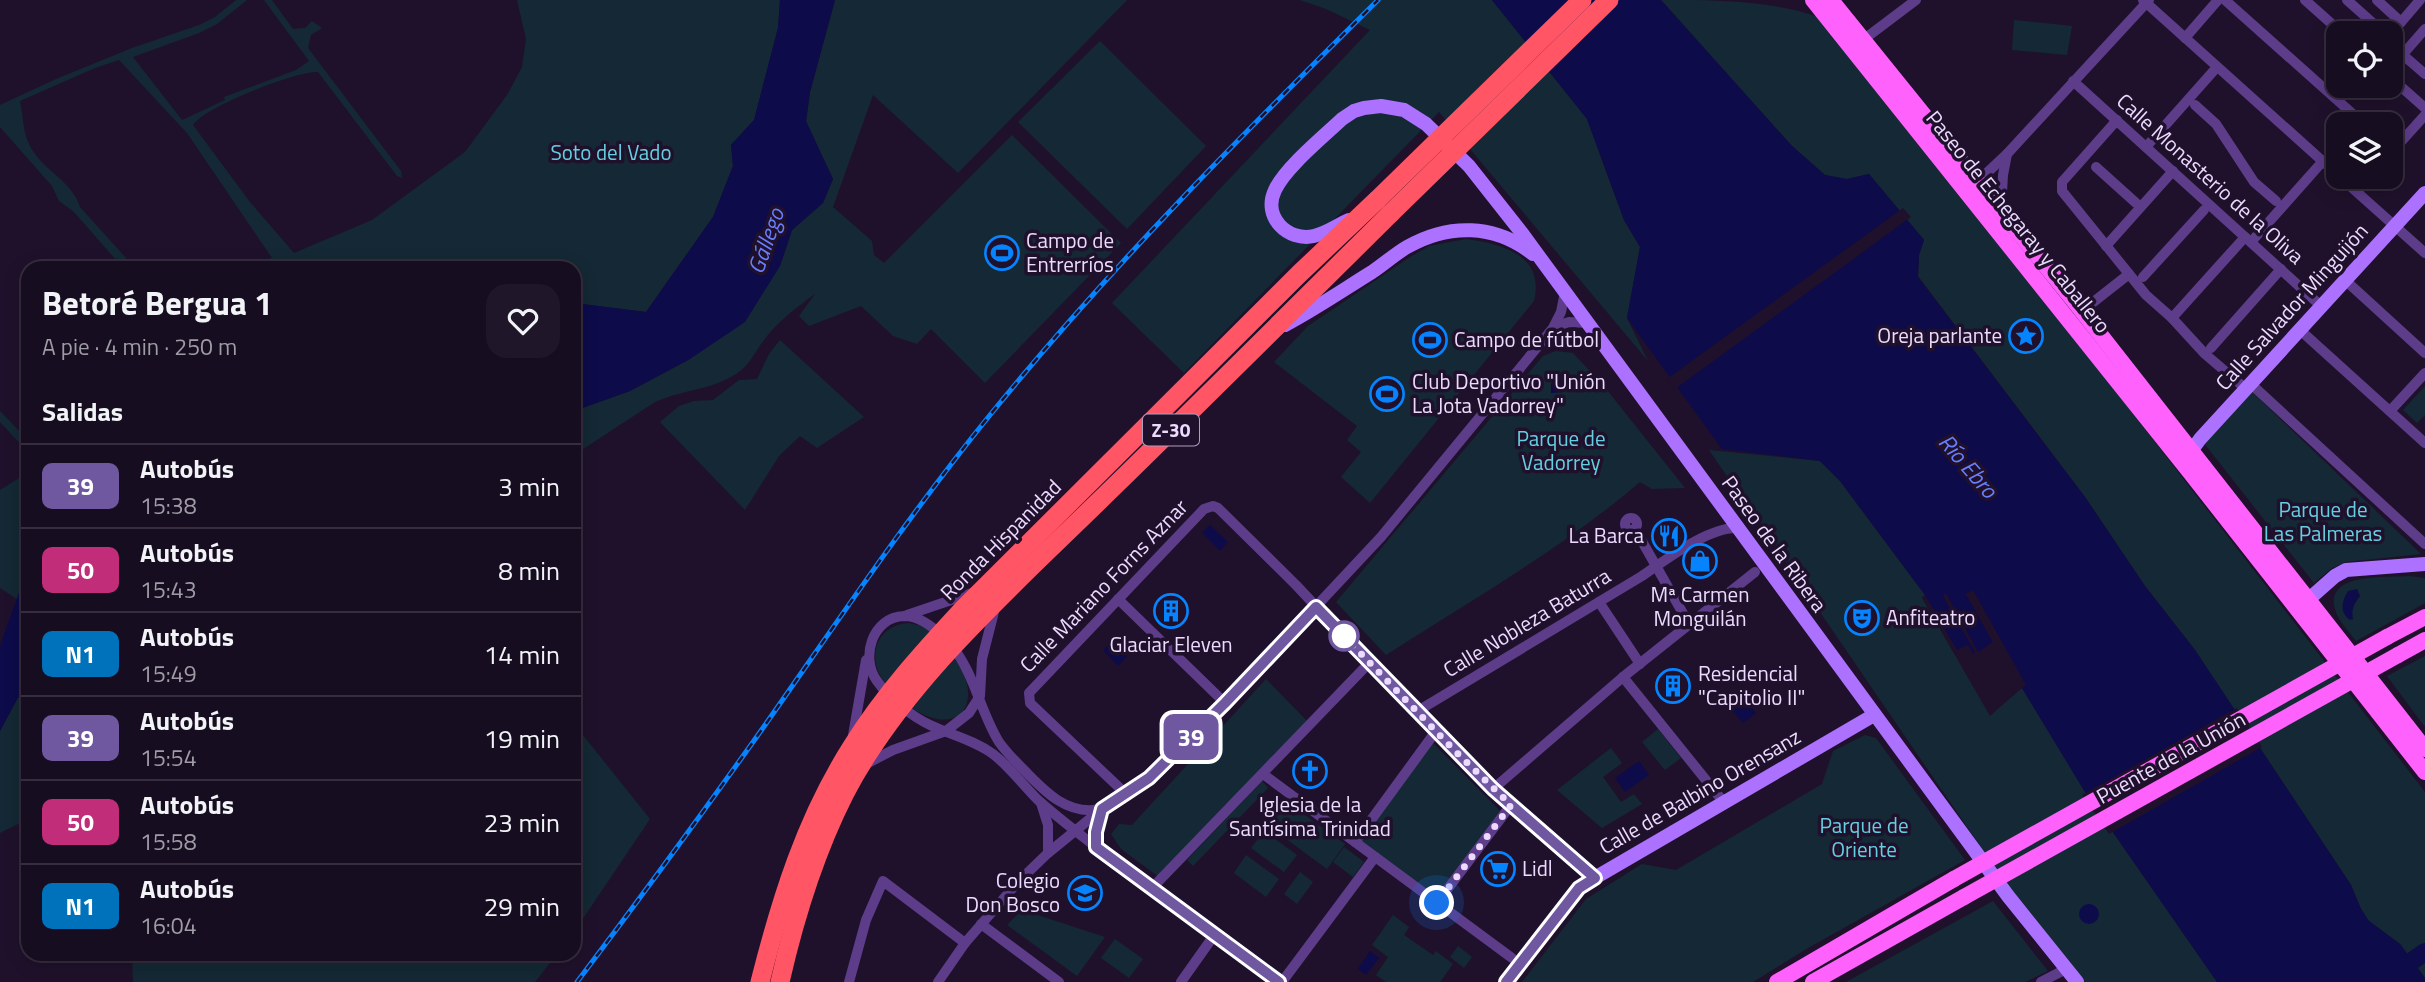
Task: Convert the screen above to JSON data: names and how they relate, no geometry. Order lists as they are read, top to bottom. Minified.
{"streets":{"highway":["Z-30","Ronda Hispanidad"],"main road":["Paseo de Echegaray y Caballero","Calle Salvador Minguijón","Paseo de la Ribera","Puente de la Unión","Calle de Balbino Orensanz"],"street":["Calle Monasterio de la Oliva","Calle Mariano Forns Aznar","Calle Nobleza Baturra"]},"crossings":[["Calle Monasterio de la Oliva","Calle Salvador Minguijón"],["Paseo de Echegaray y Caballero","Calle Salvador Minguijón"],["Z-30","Ronda Hispanidad"],["Z-30","Paseo de la Ribera"],["Ronda Hispanidad","Paseo de la Ribera"],["Paseo de la Ribera","Calle Nobleza Baturra"],["Paseo de la Ribera","Calle de Balbino Orensanz"]],"water":["Gállego","Río Ebro"],"parks":["Soto del Vado","Parque de Vadorrey","Parque de Las Palmeras","Parque de Oriente"],"places":{"sports":["Campo de Entrerríos","Campo de fútbol","Club Deportivo \"Unión La Jota Vadorrey\""],"place":["Oreja parlante"],"restaurant":["La Barca"],"shop":["Mª Carmen Monguilán"],"building":["Glaciar Eleven","Residencial \"Capitolio II\""],"theatre":["Anfiteatro"],"church":["Iglesia de la Santísima Trinidad"],"supermarket":["Lidl"],"school or university":["Colegio Don Bosco"]},"lines":["bus line 39"],"page":{"on_map":"39","heading":[["Betoré Bergua 1","A pie · 4 min · 250 m"],"Salidas"],"list":[{"mark":"39","name":"Autobús","note":"15:38","value":"3 min"},{"mark":"50","name":"Autobús","note":"15:43","value":"8 min"},{"mark":"N1","name":"Autobús","note":"15:49","value":"14 min"},{"mark":"39","name":"Autobús","note":"15:54","value":"19 min"},{"mark":"50","name":"Autobús","note":"15:58","value":"23 min"},{"mark":"N1","name":"Autobús","note":"16:04","value":"29 min"}]}}
